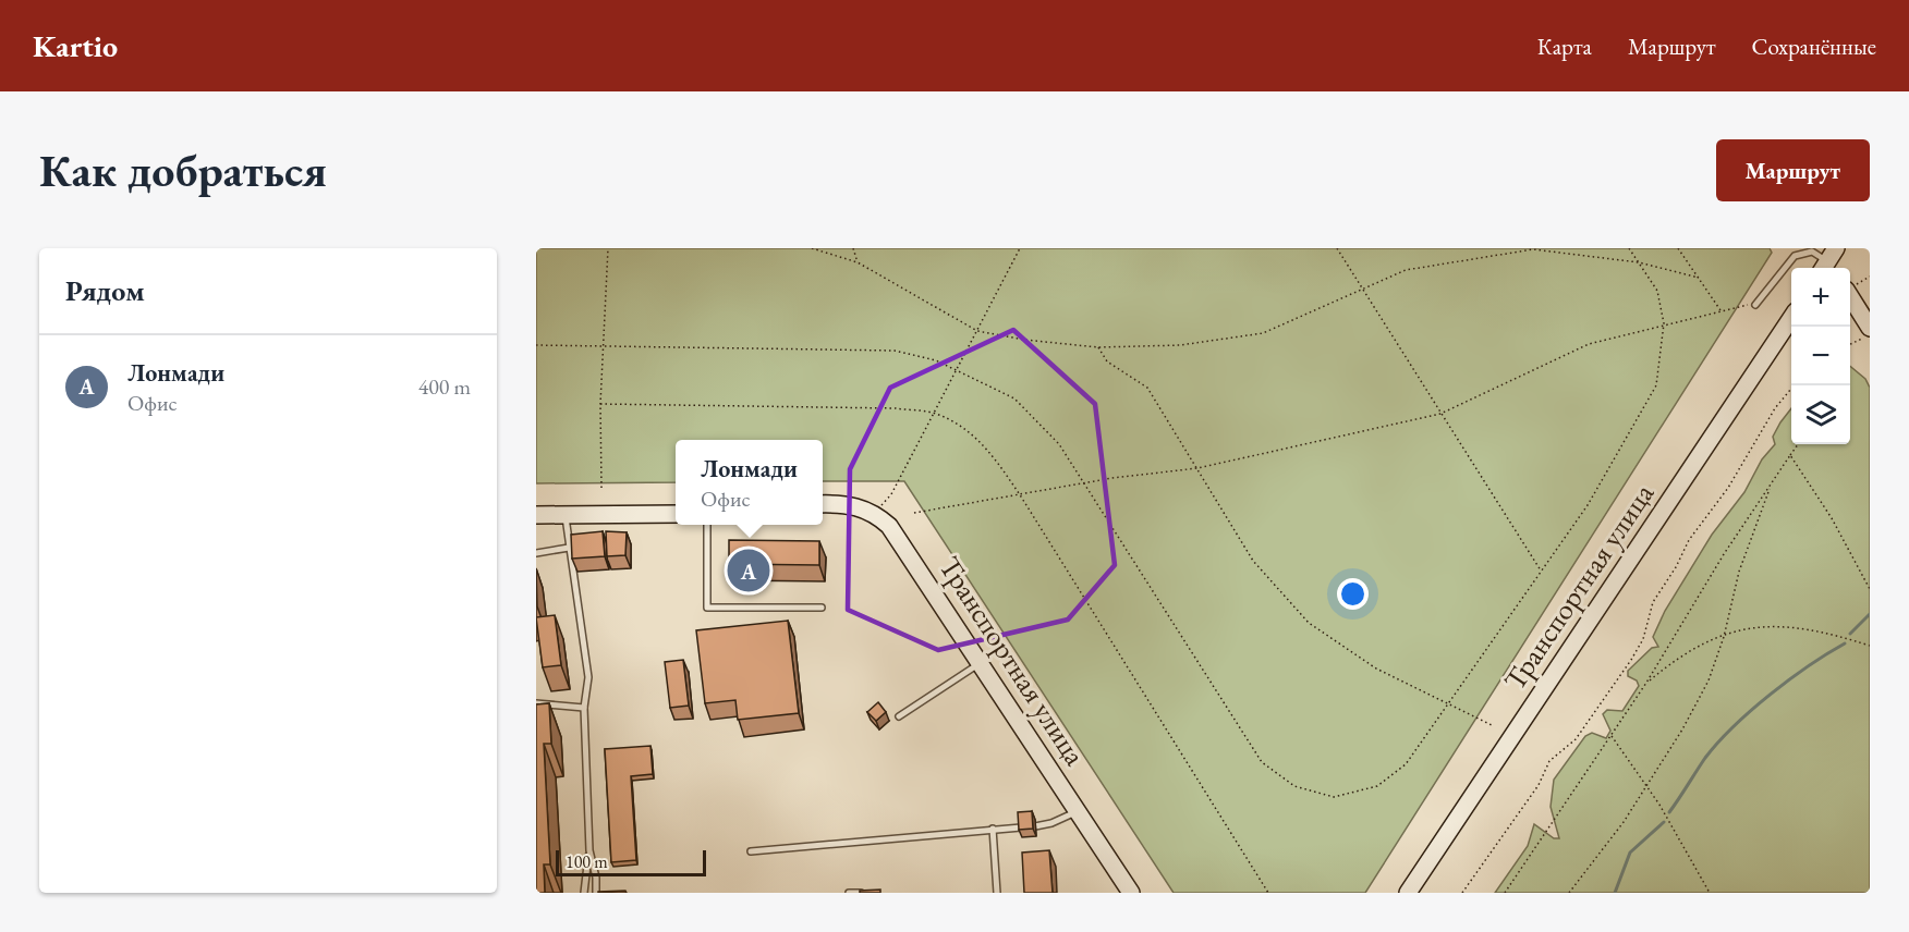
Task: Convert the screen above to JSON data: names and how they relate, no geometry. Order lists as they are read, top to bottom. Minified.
{"streets":{"street":["Транспортная улица"]},"scale_bar":"100 m","page":{"header":"Kartio","nav":["Карта","Маршрут","Сохранённые"],"buttons":"Маршрут","title":"Как добраться","heading":"Рядом","map_buttons":["+","−"],"list":[{"mark":"A","name":"Лонмади","note":"Офис","value":"400 m"}],"popup":["Лонмади","Офис"],"pins":"A","scale":"100 m"}}
